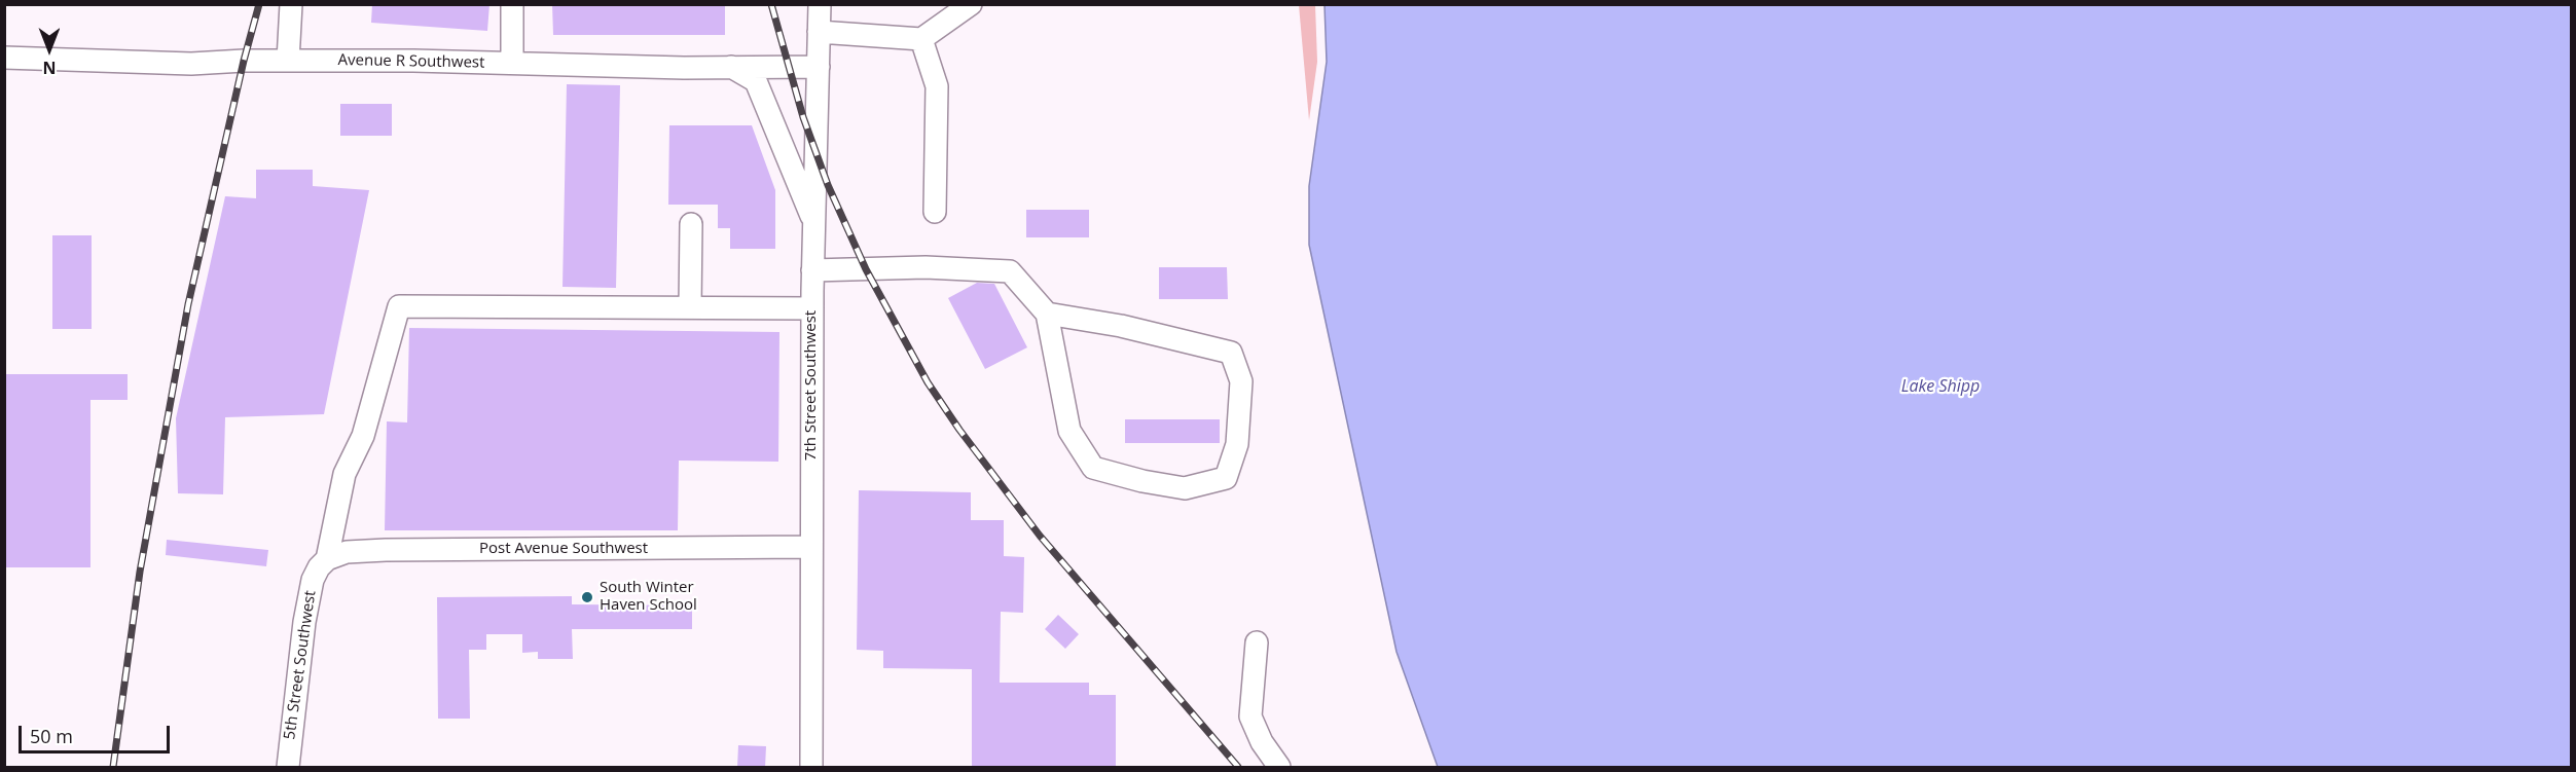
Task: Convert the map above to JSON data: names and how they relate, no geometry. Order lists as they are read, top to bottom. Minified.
{"streets":{"street":["Avenue R Southwest","7th Street Southwest","Post Avenue Southwest","5th Street Southwest"]},"crossings":[["Avenue R Southwest","7th Street Southwest"],["7th Street Southwest","Post Avenue Southwest"],["Post Avenue Southwest","5th Street Southwest"]],"water":["Lake Shipp"],"places":["South Winter Haven School"],"scale_bar":"50 m","north":"bottom"}
